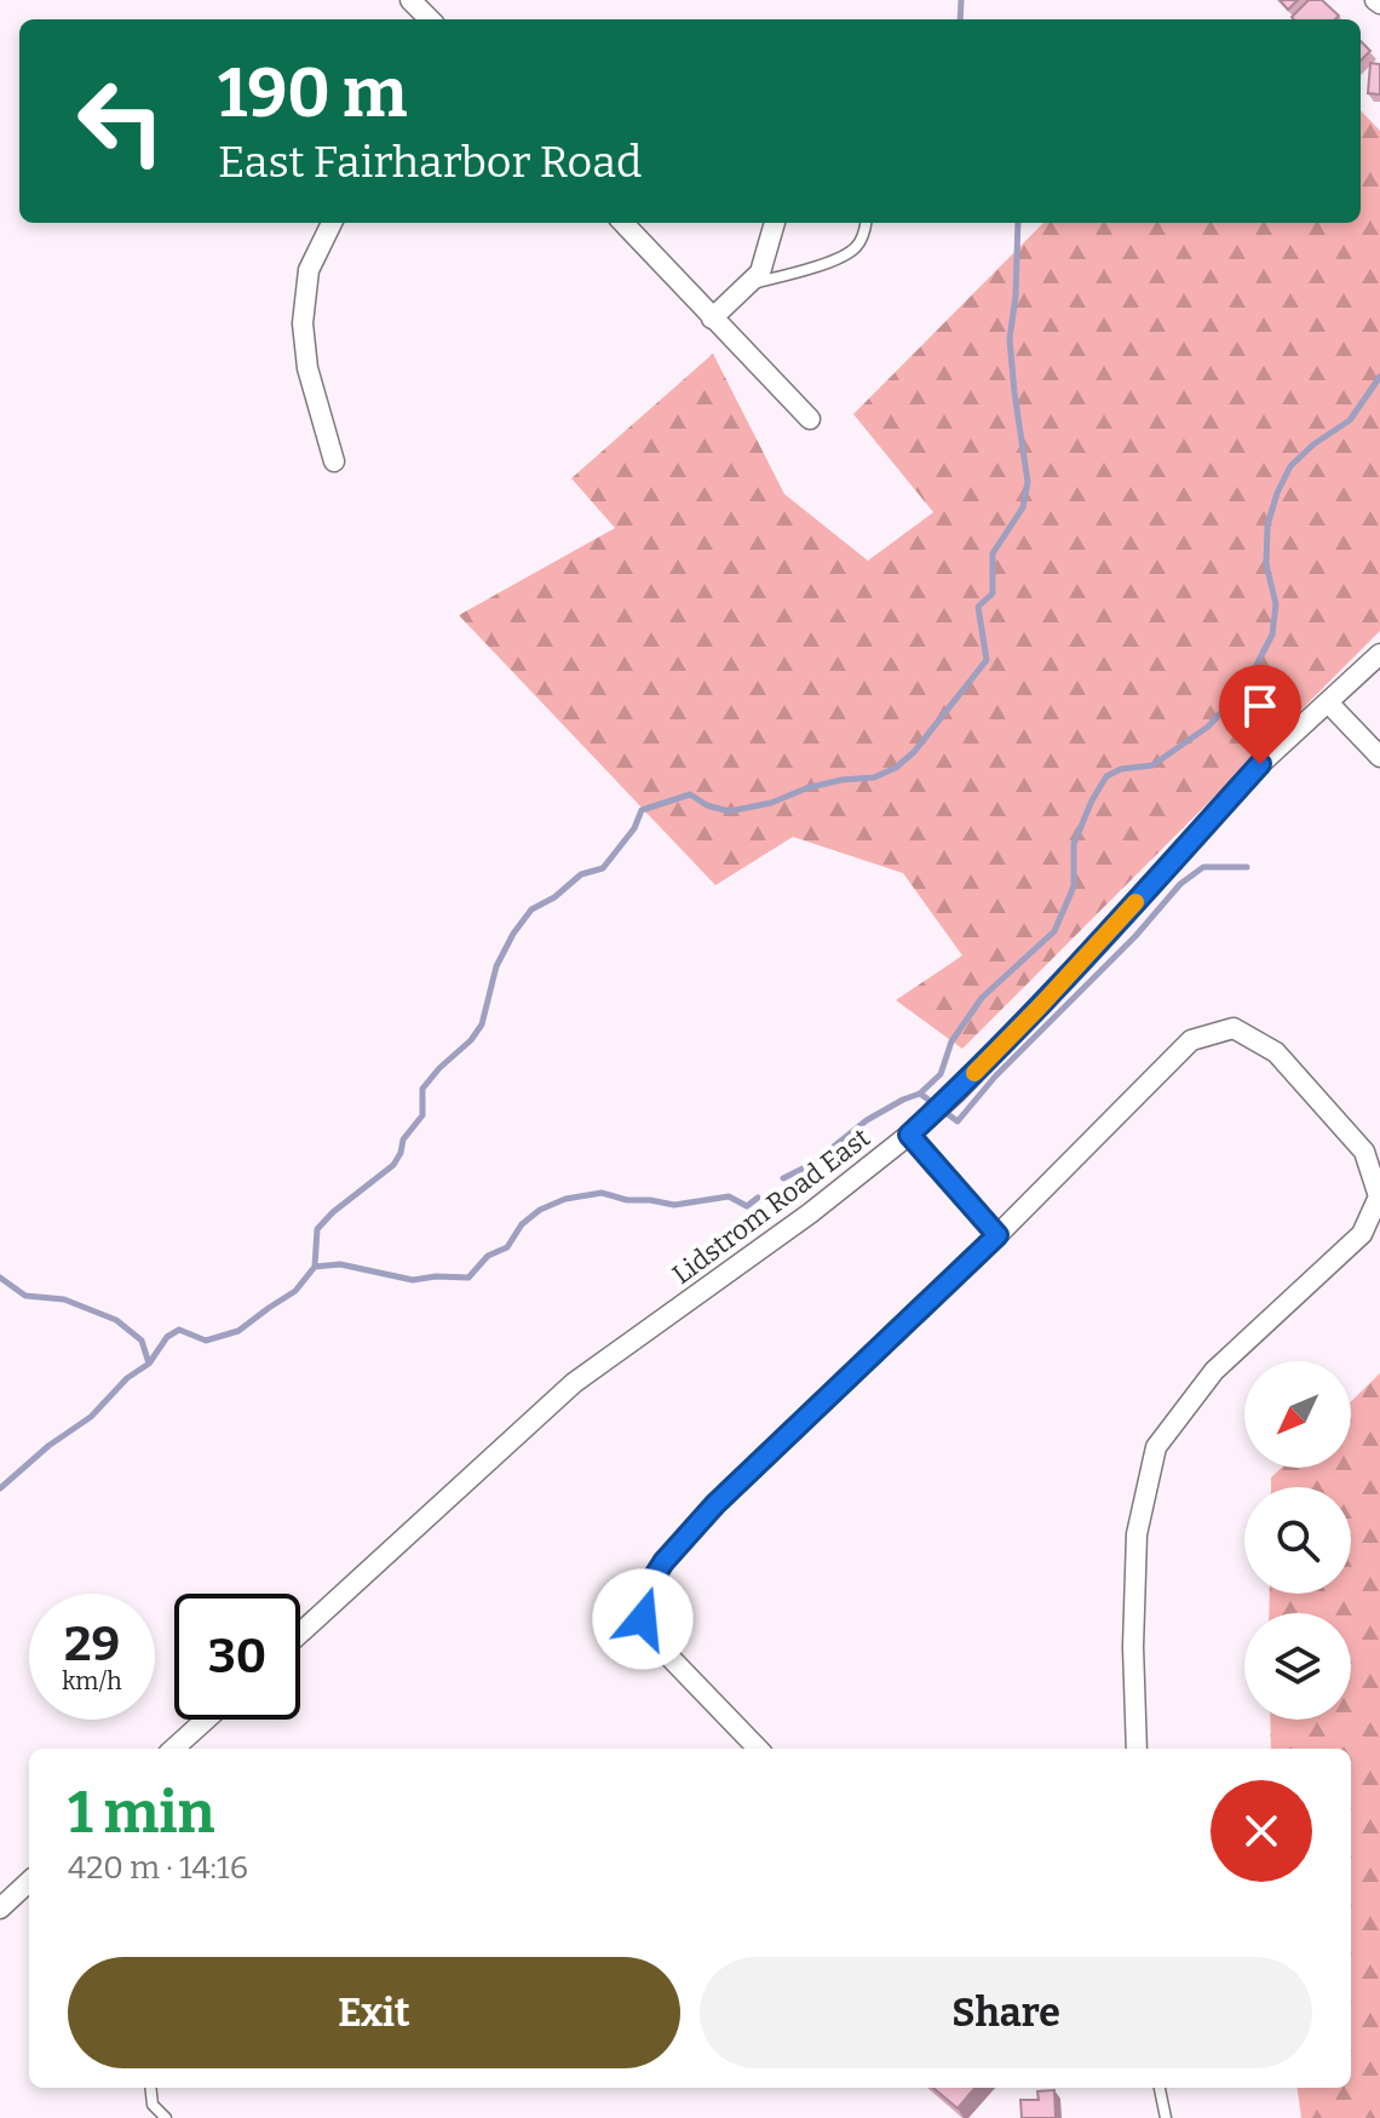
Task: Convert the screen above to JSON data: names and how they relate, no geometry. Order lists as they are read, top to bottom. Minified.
{"streets":{"street":["Lidstrom Road East"]},"north":"bottom left","page":{"turn":["190 m","East Fairharbor Road"],"speed":"29 km/h","limit":"30","heading":["1 min","420 m · 14:16"],"buttons":["Exit","Share"]}}
